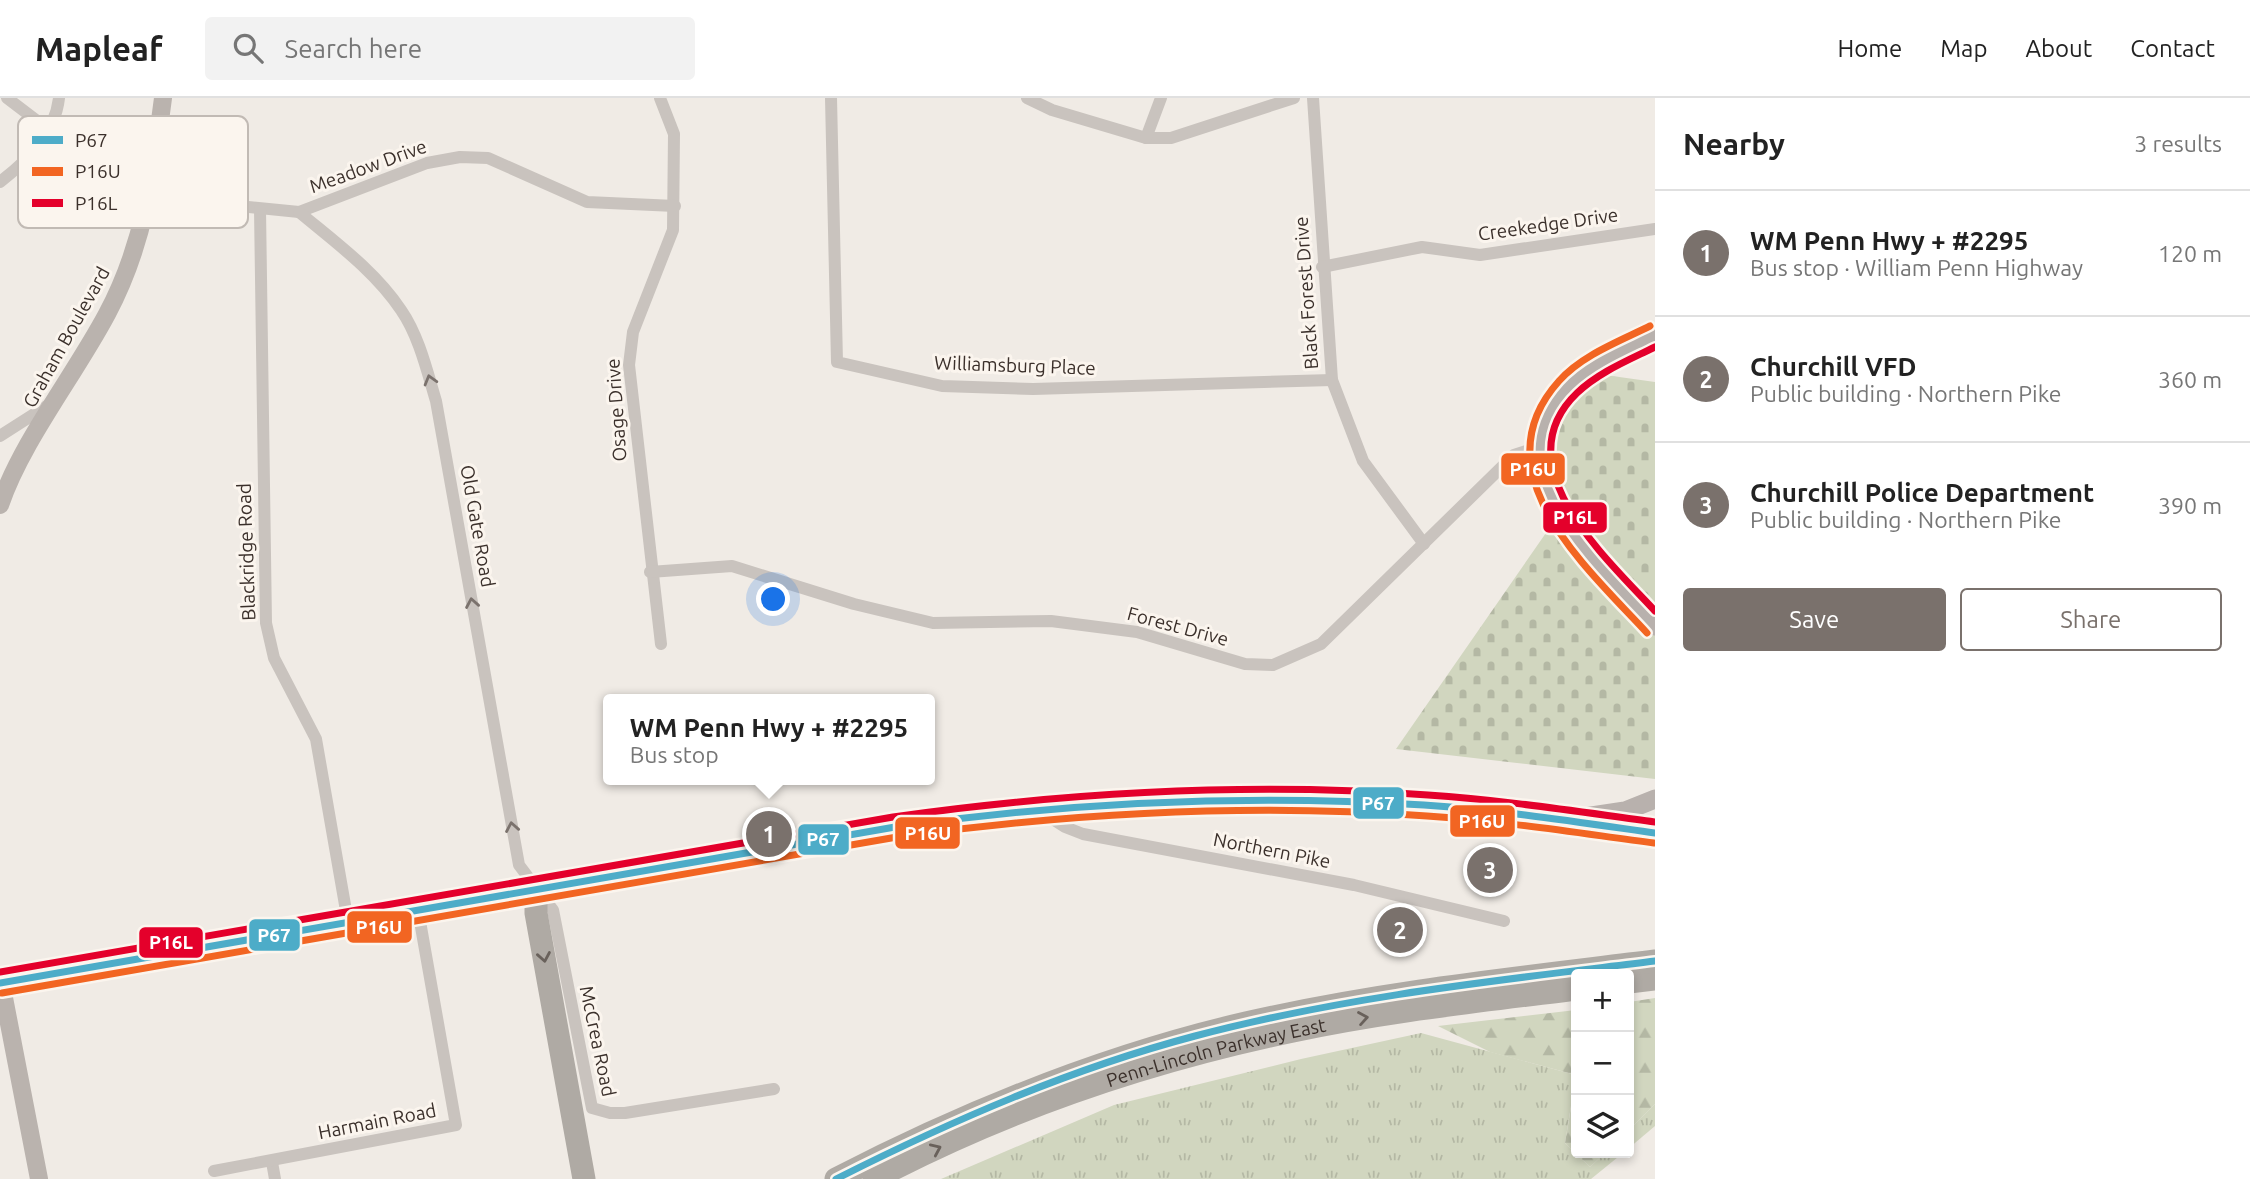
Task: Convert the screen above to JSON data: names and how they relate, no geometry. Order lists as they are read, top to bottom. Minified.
{"streets":{"highway":["Penn-Lincoln Parkway East"],"main road":["Graham Boulevard"],"street":["Meadow Drive","Creekedge Drive","Black Forest Drive","Williamsburg Place","Osage Drive","Old Gate Road","Blackridge Road","Forest Drive","Northern Pike","McCrea Road","Harmain Road"]},"crossings":[["Meadow Drive","Osage Drive"],["Meadow Drive","Old Gate Road"],["Meadow Drive","Blackridge Road"],["Creekedge Drive","Black Forest Drive"],["Black Forest Drive","Williamsburg Place"],["Black Forest Drive","Forest Drive"],["Osage Drive","Forest Drive"],["Old Gate Road","McCrea Road"]],"one_way":["Old Gate Road"],"lines":["transit line P16U","transit line P16L","transit line P67"],"legend":["P67","P16U","P16L"],"page":{"header":"Mapleaf","search":"Search here","nav":["Home","Map","About","Contact"],"heading":["Nearby","3 results"],"list":[{"mark":"1","name":"WM Penn Hwy + #2295","note":"Bus stop · William Penn Highway","value":"120 m"},{"mark":"2","name":"Churchill VFD","note":"Public building · Northern Pike","value":"360 m"},{"mark":"3","name":"Churchill Police Department","note":"Public building · Northern Pike","value":"390 m"}],"buttons":["Save","Share"],"popup":["WM Penn Hwy + #2295","Bus stop"],"pins":["1","3","2"],"map_buttons":["+","−"]}}
